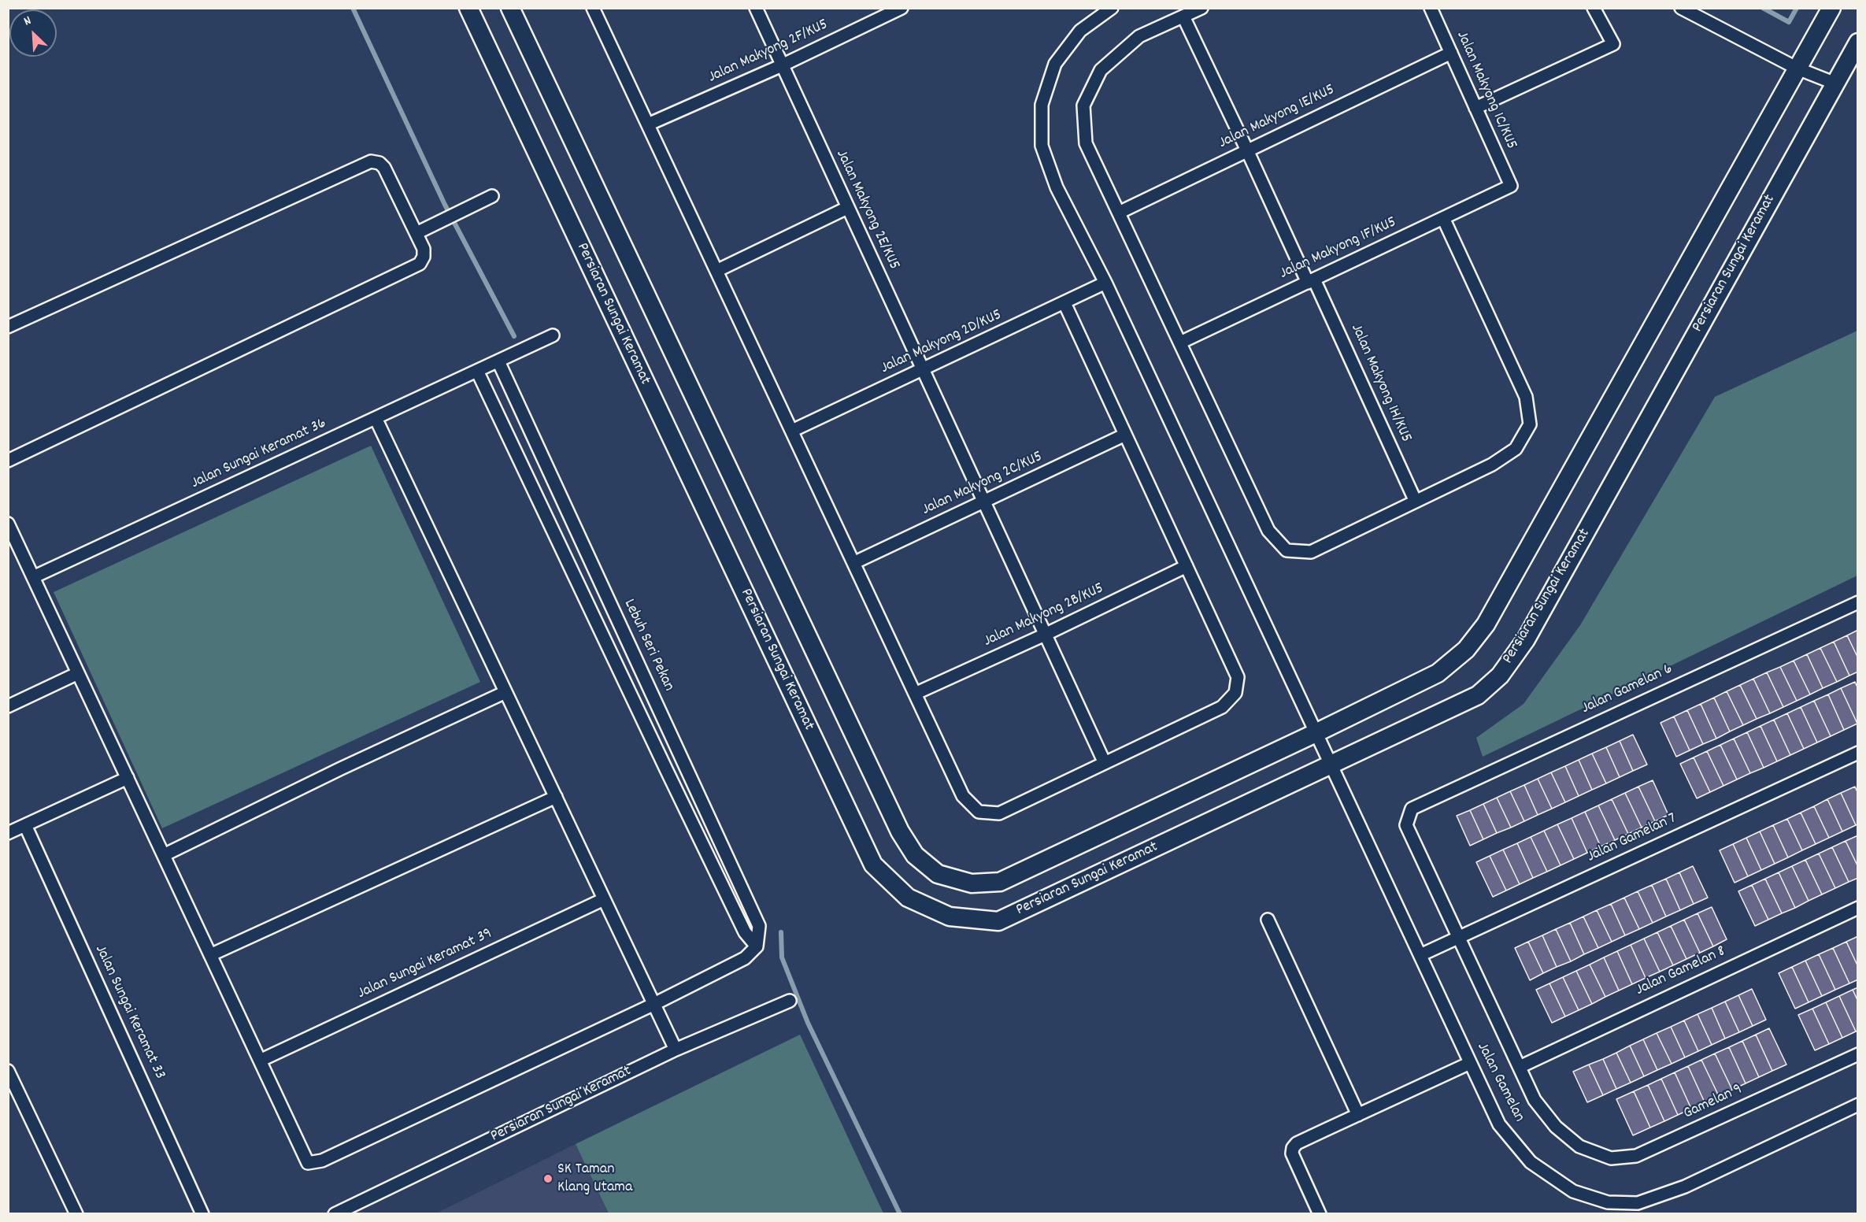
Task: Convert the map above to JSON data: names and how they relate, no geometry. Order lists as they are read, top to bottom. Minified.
{"streets":{"street":["Jalan Makyong 2F/KU5","Jalan Makyong 1C/KU5","Jalan Makyong 1E/KU5","Jalan Makyong 2E/KU5","Jalan Makyong 1F/KU5","Persiaran Sungai Keramat","Jalan Makyong 2D/KU5","Jalan Makyong 1H/KU5","Jalan Sungai Keramat 36","Jalan Makyong 2C/KU5","Jalan Makyong 2B/KU5","Lebuh Seri Pekan","Jalan Gamelan 6","Jalan Gamelan 7","Jalan Sungai Keramat 39","Jalan Gamelan 8","Jalan Sungai Keramat 33","Jalan Gamelan","Gamelan 9"]},"crossings":[["Jalan Makyong 2F/KU5","Jalan Makyong 2E/KU5"],["Jalan Makyong 1C/KU5","Jalan Makyong 1E/KU5"],["Jalan Makyong 1C/KU5","Jalan Makyong 1F/KU5"],["Jalan Makyong 1E/KU5","Jalan Makyong 1H/KU5"],["Jalan Makyong 2E/KU5","Jalan Makyong 2D/KU5"],["Jalan Makyong 2E/KU5","Jalan Makyong 2C/KU5"],["Jalan Makyong 2E/KU5","Jalan Makyong 2B/KU5"],["Jalan Makyong 1F/KU5","Jalan Makyong 1H/KU5"],["Persiaran Sungai Keramat","Jalan Gamelan"],["Jalan Makyong 2D/KU5","Jalan Gamelan"],["Jalan Sungai Keramat 36","Lebuh Seri Pekan"],["Jalan Gamelan 6","Gamelan 9"],["Jalan Gamelan 7","Jalan Gamelan"],["Jalan Gamelan 7","Gamelan 9"],["Jalan Gamelan 8","Gamelan 9"]],"places":["SK Taman Klang Utama"],"north":"top left"}
